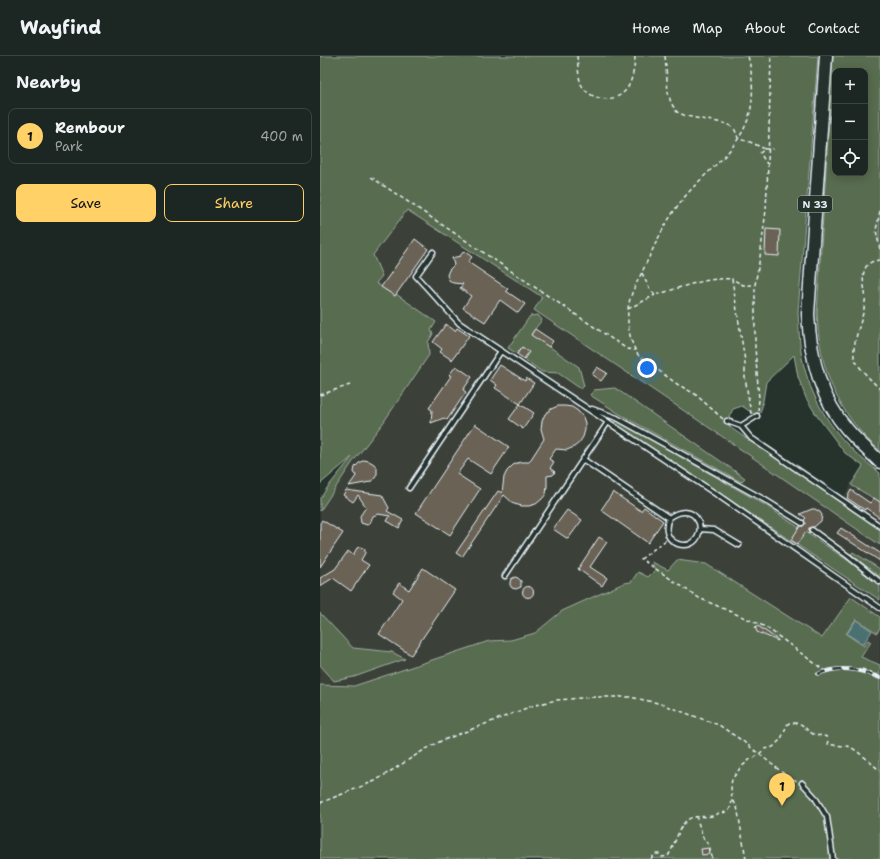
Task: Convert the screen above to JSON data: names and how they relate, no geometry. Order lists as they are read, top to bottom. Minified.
{"streets":{"main road":["N 33"]},"page":{"header":"Wayfind","nav":["Home","Map","About","Contact"],"heading":"Nearby","map_buttons":["+","−"],"list":[{"mark":"1","name":"Rembour","note":"Park","value":"400 m"}],"buttons":["Save","Share"],"pins":"1"}}
